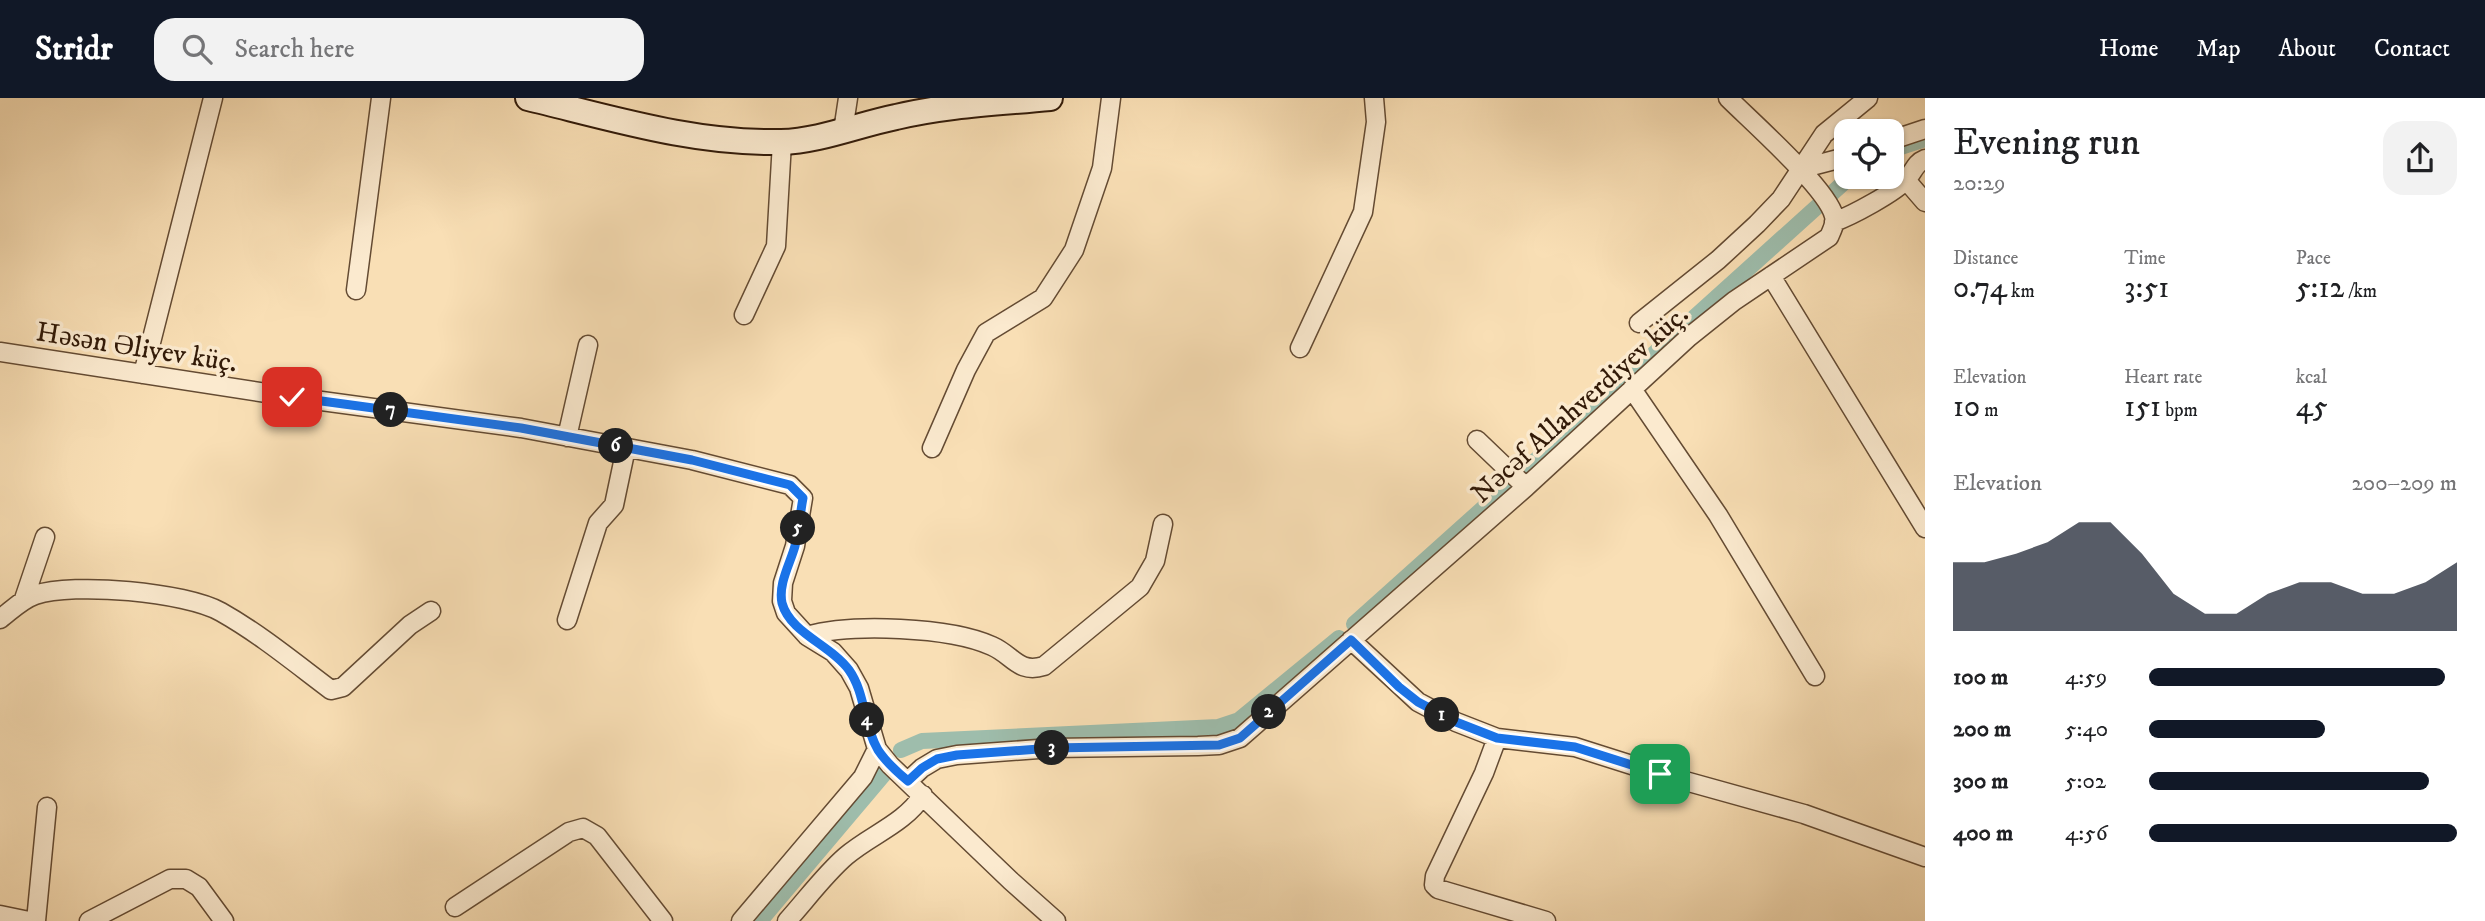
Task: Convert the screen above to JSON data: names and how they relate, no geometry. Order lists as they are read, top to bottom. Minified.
{"streets":{"street":["Həsən Əliyev küç.","Nəcəf Allahverdiyev küç."]},"page":{"header":"Stridr","search":"Search here","nav":["Home","Map","About","Contact"],"heading":["Evening run","20:29"],"stats":[["Distance","0.74 km"],["Time","3:51"],["Pace","5:12 /km"],["Elevation","10 m"],["Heart rate","151 bpm"],["kcal","45"]],"pins":["7","6","5","2","1","4","3"],"chart":["Elevation","200–209 m"],"list":[{"name":"100 m","note":"4:59"},{"name":"200 m","note":"5:40"},{"name":"300 m","note":"5:02"},{"name":"400 m","note":"4:56"}]}}
